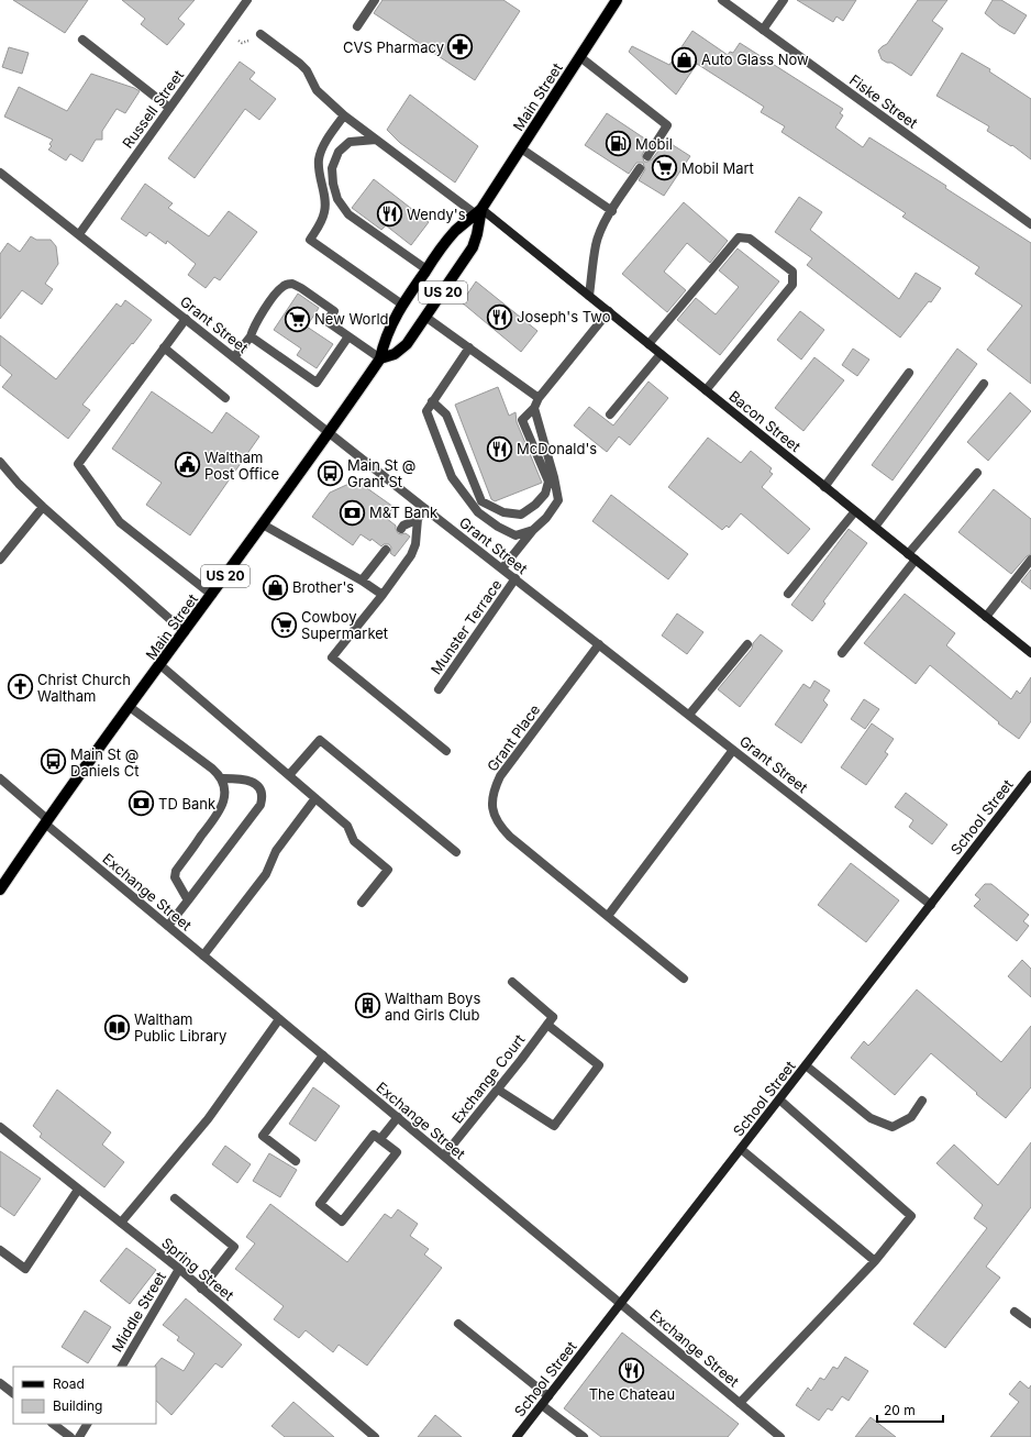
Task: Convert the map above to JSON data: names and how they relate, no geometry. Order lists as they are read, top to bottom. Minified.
{"streets":{"main road":["Main Street","US 20"],"street":["Fiske Street","Russell Street","Grant Street","Bacon Street","Munster Terrace","Grant Place","School Street","Exchange Street","Exchange Court","Spring Street","Middle Street"]},"crossings":[["Main Street","Grant Street"],["Main Street","Bacon Street"],["Main Street","Exchange Street"],["Russell Street","Grant Street"],["Grant Street","Munster Terrace"],["Grant Street","Grant Place"],["Grant Street","School Street"],["School Street","Exchange Street"],["Exchange Street","Exchange Court"],["Spring Street","Middle Street"]],"places":{"pharmacy":["CVS Pharmacy"],"shop":["Auto Glass Now","Brother's"],"fuel station":["Mobil"],"supermarket":["Mobil Mart","New World","Cowboy Supermarket"],"restaurant":["Wendy's","Joseph's Two","McDonald's","The Chateau"],"public building":["Waltham Post Office"],"bus stop":["Main St @ Grant St","Main St @ Daniels Ct"],"bank":["M&T Bank","TD Bank"],"church":["Christ Church Waltham"],"building":["Waltham Boys and Girls Club"],"library":["Waltham Public Library"]},"legend":["Road","Building"],"scale_bar":"20 m"}
